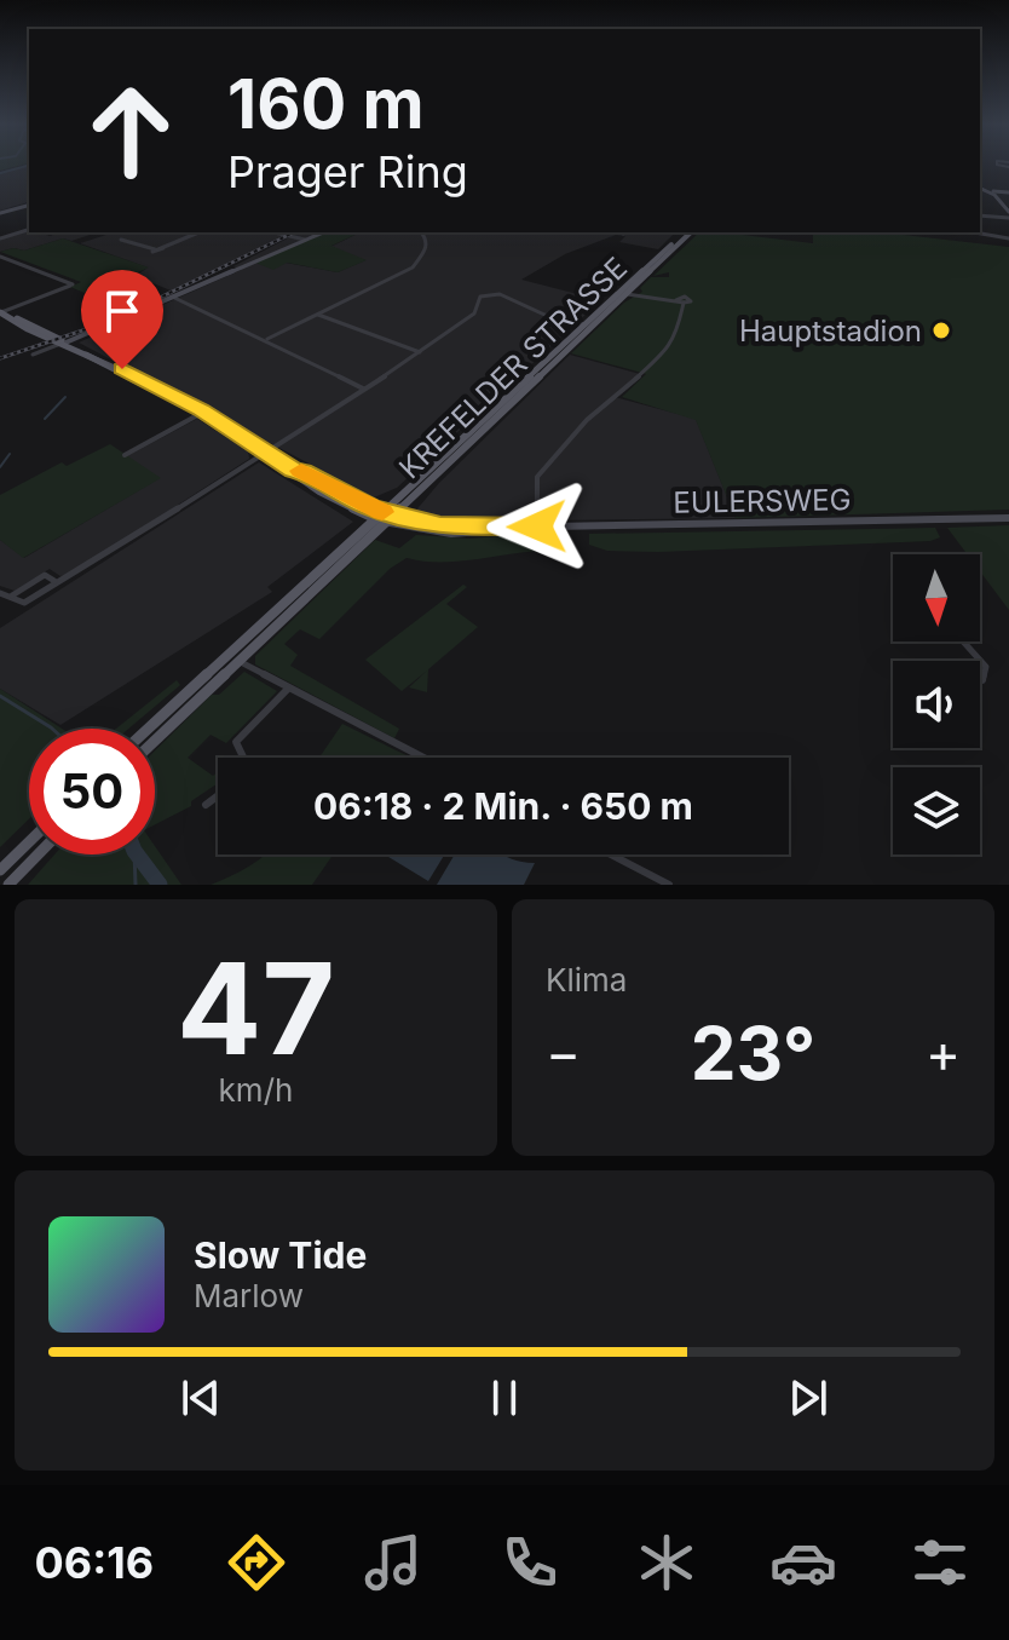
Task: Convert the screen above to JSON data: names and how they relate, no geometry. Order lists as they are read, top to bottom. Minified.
{"streets":{"main road":["KREFELDER STRASSE"],"street":["EULERSWEG"]},"crossings":[["KREFELDER STRASSE","EULERSWEG"]],"places":["Hauptstadion"],"north":"bottom","page":{"turn":["160 m","Prager Ring"],"limit":"50","trip":"06:18 · 2 Min. · 650 m","tile":[["47","km/h"],"Klima"],"heat":["−","23°","+"],"song":["Slow Tide","Marlow"],"tabs":"06:16"}}
